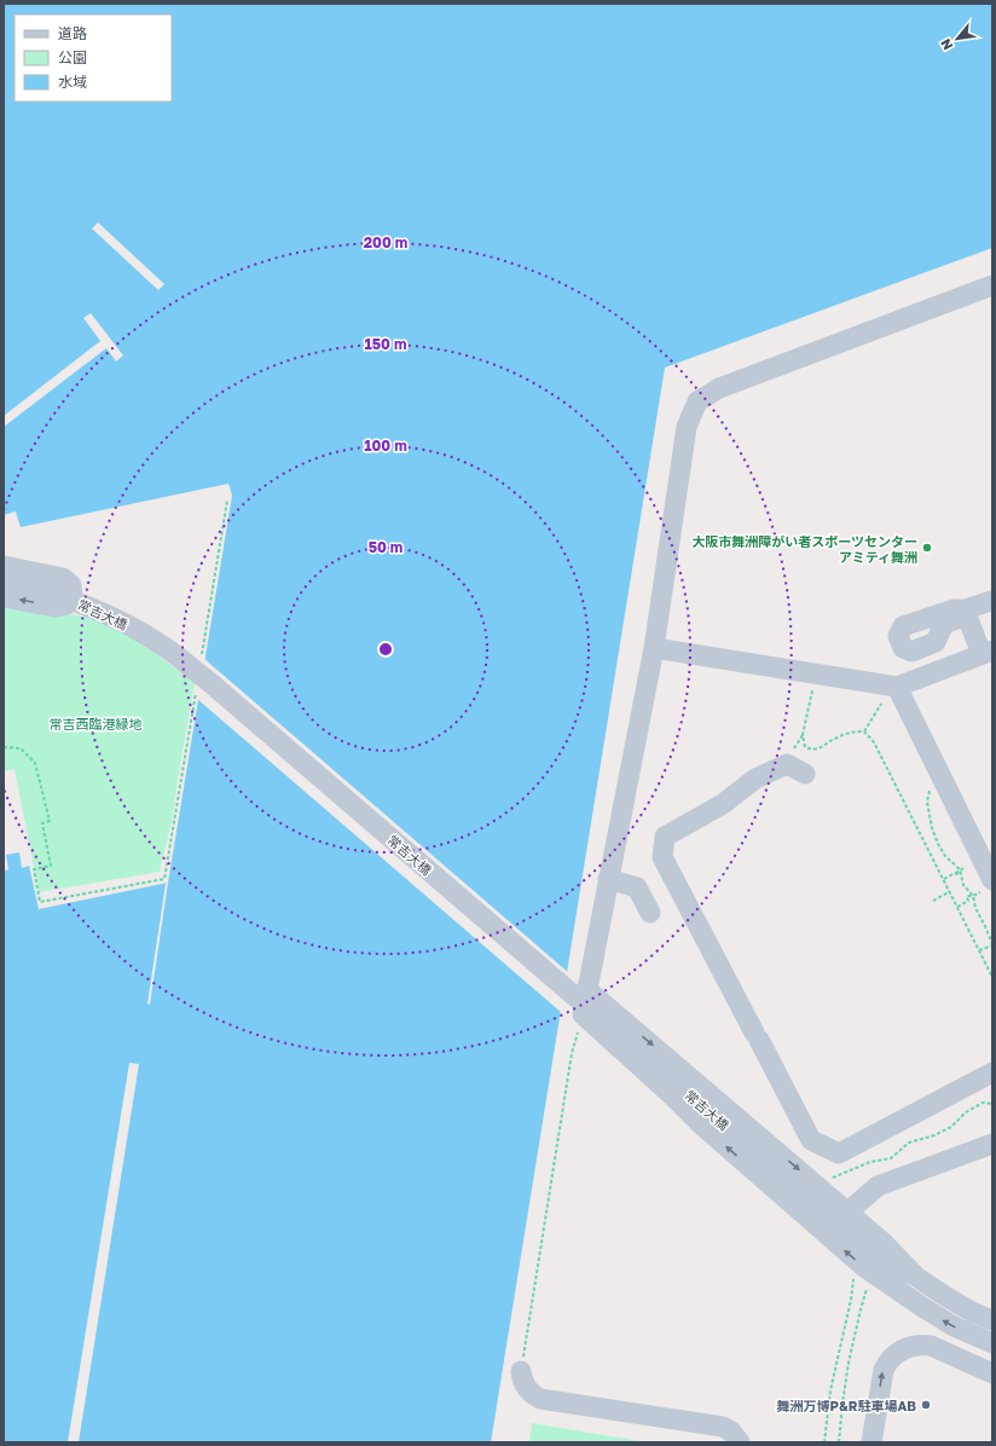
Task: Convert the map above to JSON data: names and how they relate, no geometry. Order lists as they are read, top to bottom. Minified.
{"streets":{"street":["常吉大橋"]},"parks":["常吉西臨港緑地"],"places":["大阪市舞洲障がい者スポーツセンター アミティ舞洲","舞洲万博P&R駐車場AB"],"legend":["道路","公園","水域"],"north":"bottom left","rings":["200 m","150 m","100 m","50 m"]}
